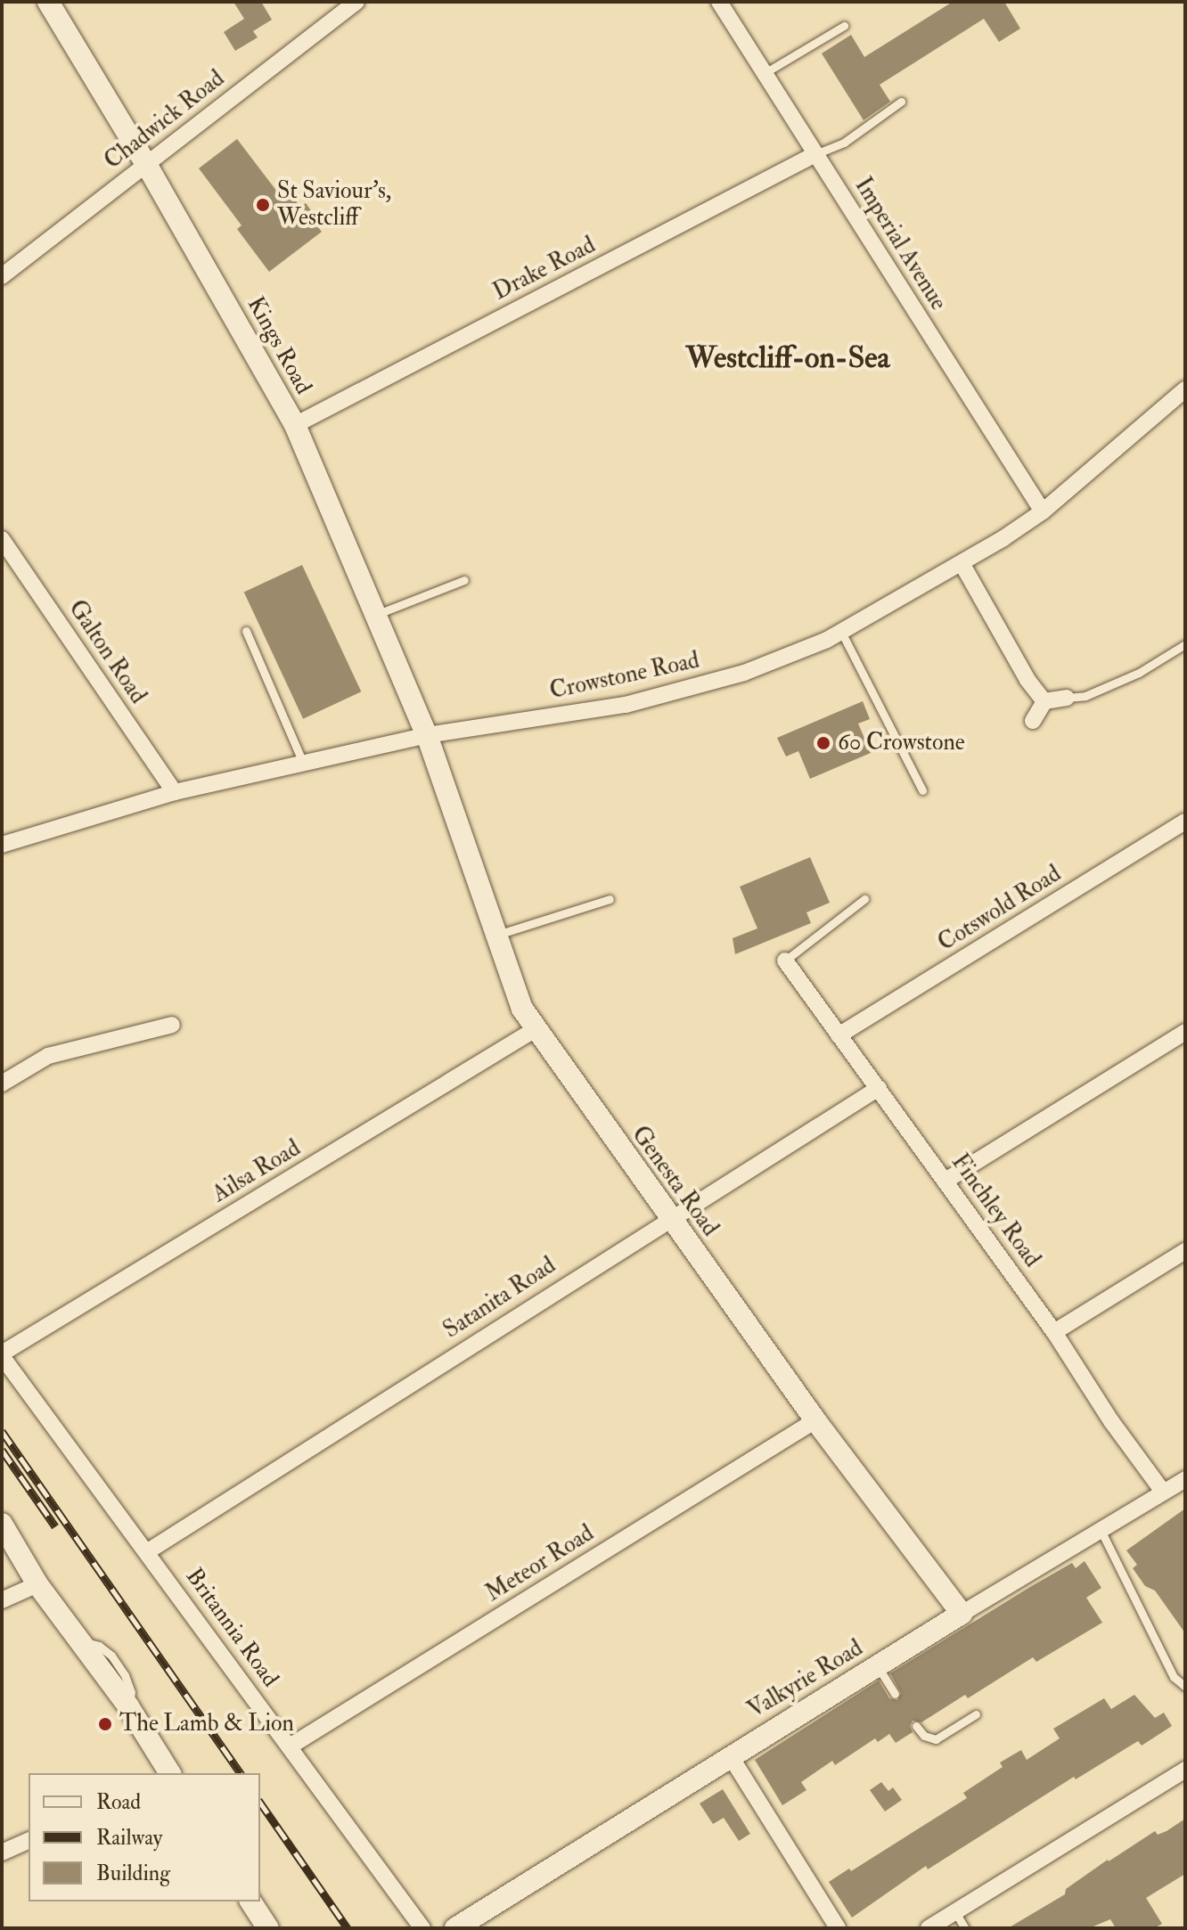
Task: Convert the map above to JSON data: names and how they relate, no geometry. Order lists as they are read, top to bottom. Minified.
{"streets":{"street":["Chadwick Road","Imperial Avenue","Drake Road","Kings Road","Galton Road","Crowstone Road","Cotswold Road","Ailsa Road","Genesta Road","Finchley Road","Satanita Road","Meteor Road","Britannia Road","Valkyrie Road"]},"crossings":[["Chadwick Road","Kings Road"],["Imperial Avenue","Drake Road"],["Imperial Avenue","Crowstone Road"],["Drake Road","Kings Road"],["Kings Road","Crowstone Road"],["Kings Road","Genesta Road"],["Galton Road","Crowstone Road"],["Crowstone Road","Genesta Road"],["Cotswold Road","Finchley Road"],["Ailsa Road","Genesta Road"],["Ailsa Road","Britannia Road"],["Genesta Road","Satanita Road"],["Genesta Road","Meteor Road"],["Genesta Road","Valkyrie Road"],["Finchley Road","Satanita Road"],["Finchley Road","Valkyrie Road"],["Satanita Road","Britannia Road"],["Meteor Road","Britannia Road"]],"districts":["Westcliff-on-Sea"],"places":["St Saviour's, Westcliff","60 Crowstone","The Lamb & Lion"],"legend":["Road","Railway","Building"]}
